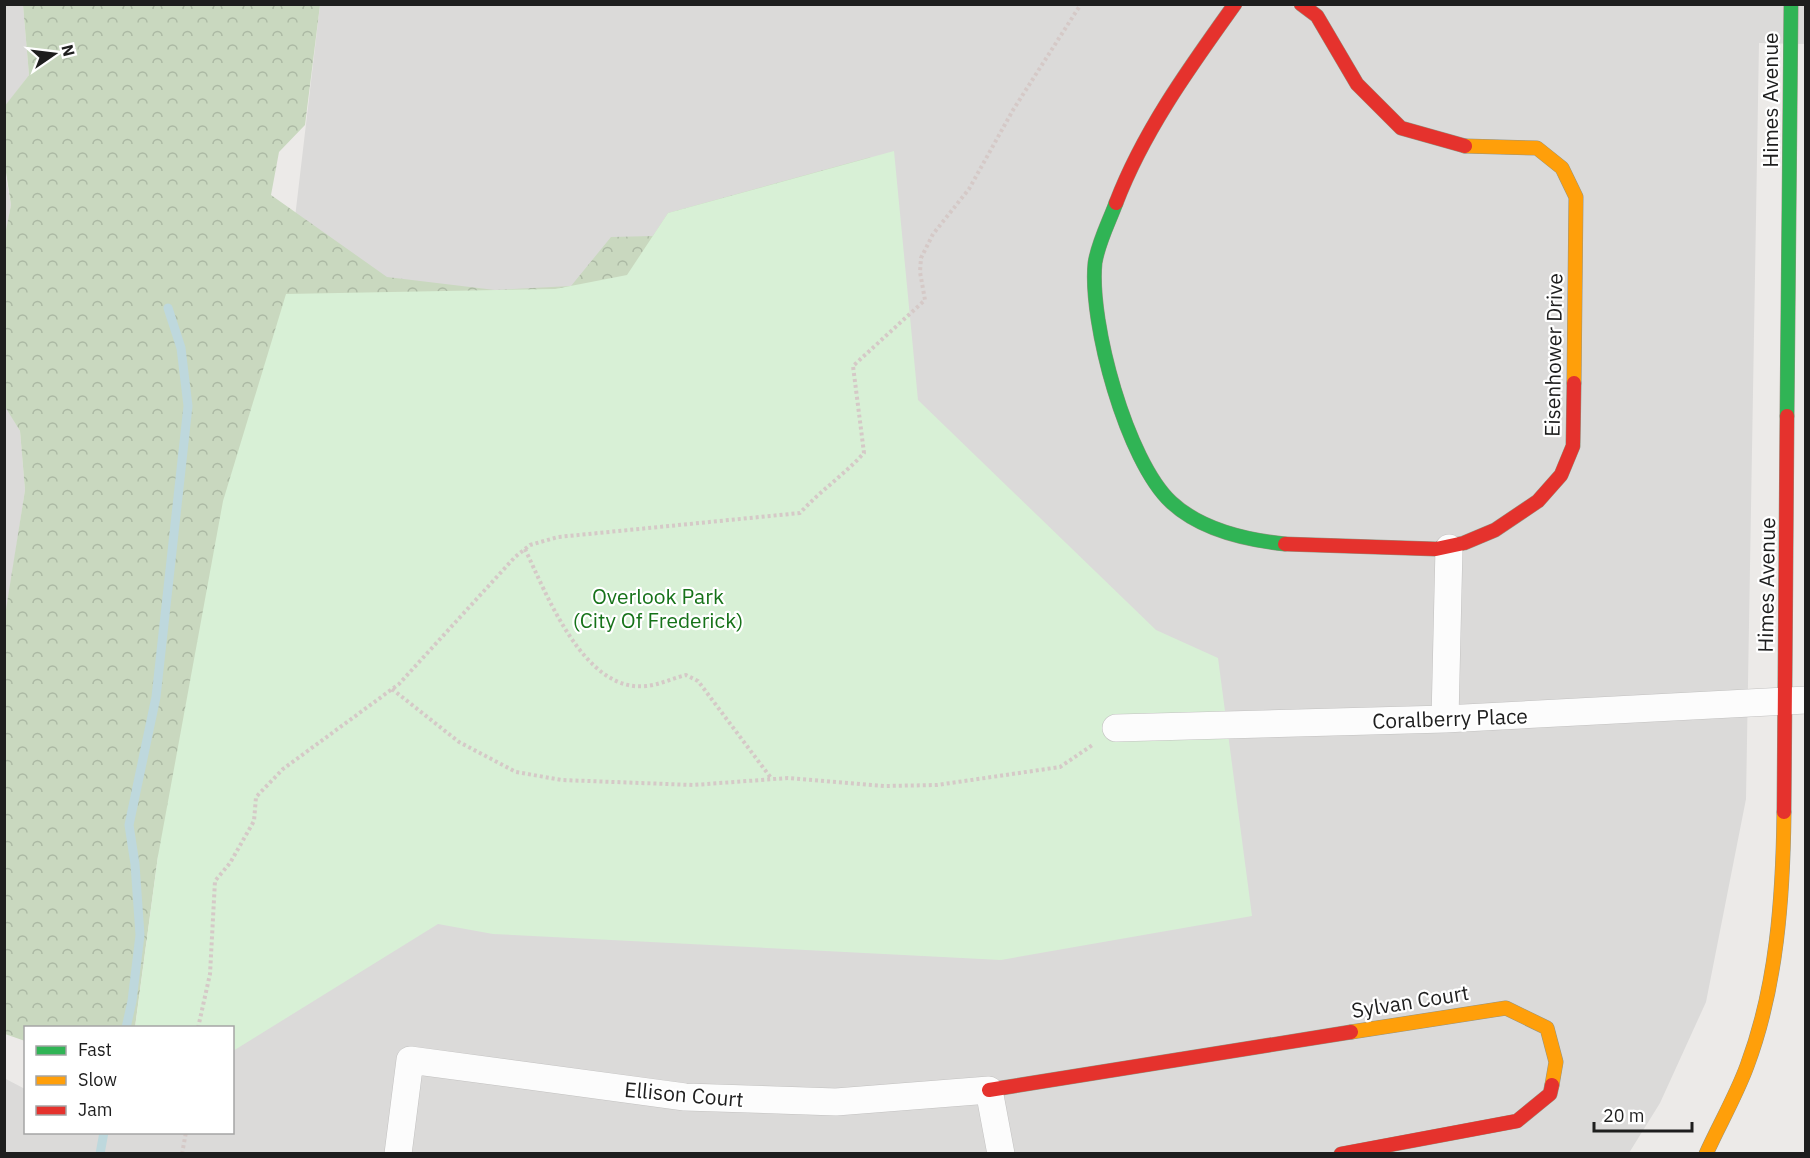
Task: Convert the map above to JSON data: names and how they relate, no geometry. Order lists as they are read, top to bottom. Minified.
{"streets":{"street":["Himes Avenue","Eisenhower Drive","Coralberry Place","Sylvan Court","Ellison Court"]},"crossings":[["Himes Avenue","Coralberry Place"],["Sylvan Court","Ellison Court"]],"parks":["Overlook Park (City Of Frederick)"],"legend":["Fast","Slow","Jam"],"scale_bar":"20 m","north":"right"}
